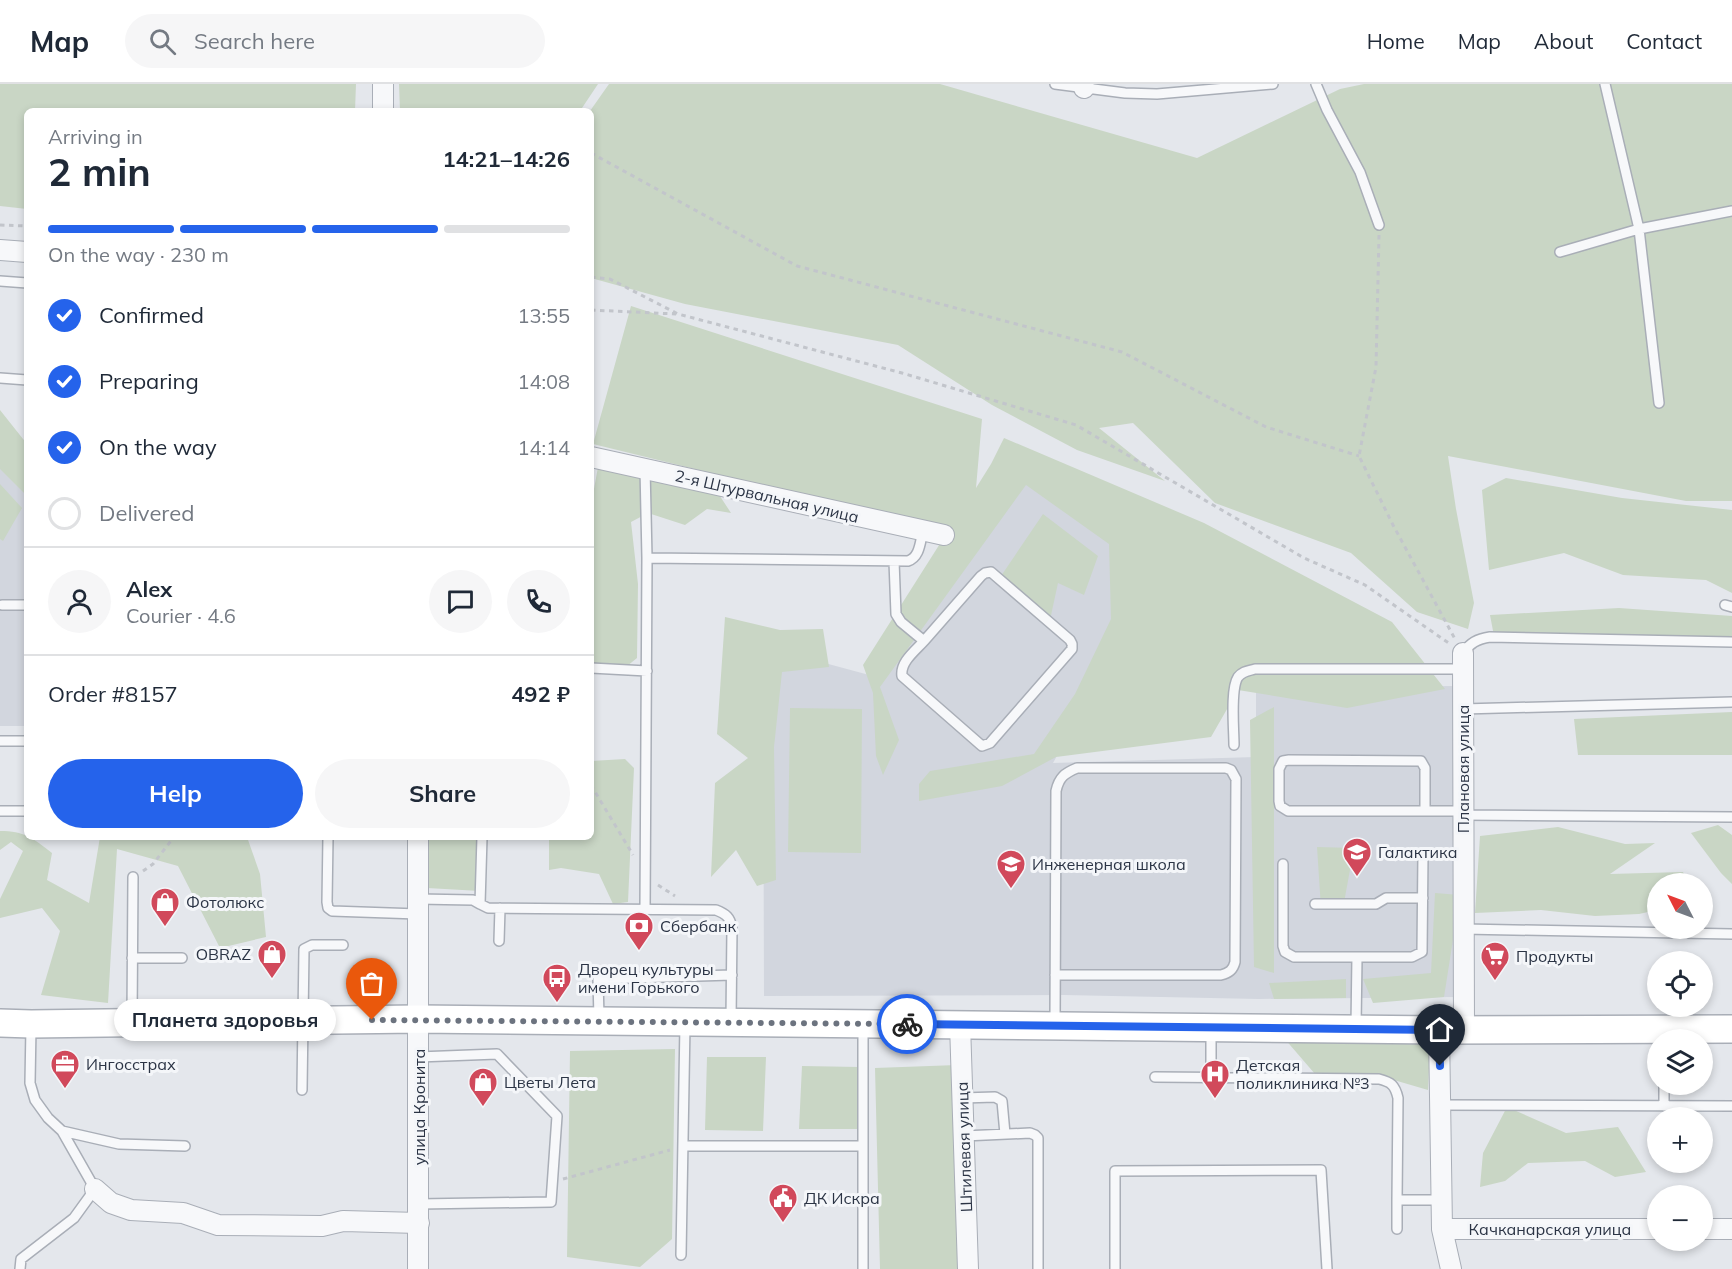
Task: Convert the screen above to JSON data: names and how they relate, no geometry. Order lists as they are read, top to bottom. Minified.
{"streets":{"street":["2-я Штурвальная улица","Плановая улица","улица Кронита","Штилевая улица","Качканарская улица"]},"crossings":[["Плановая улица","Качканарская улица"]],"places":{"school or university":["Галактика","Инженерная школа"],"shop":["Фотолюкс","OBRAZ","Цветы Лета"],"bank":["Сбербанк"],"supermarket":["Продукты"],"bus stop":["Дворец культуры имени Горького"],"other":["Планета здоровья"],"office":["Ингосстрах"],"hospital":["Детская поликлиника №3"],"public building":["ДК Искра"]},"north":"top left","page":{"header":"Map","search":"Search here","nav":["Home","Map","About","Contact"],"heading":["2 min","Arriving in","14:21–14:26"],"panel":["Alex","Courier · 4.6","Order #8157","492 ₽"],"bar":"On the way · 230 m","list":[["Confirmed","13:55"],["Preparing","14:08"],["On the way","14:14"],"Delivered"],"buttons":["Help","Share"],"map_buttons":["+","−"],"bubble":"Планета здоровья"}}
